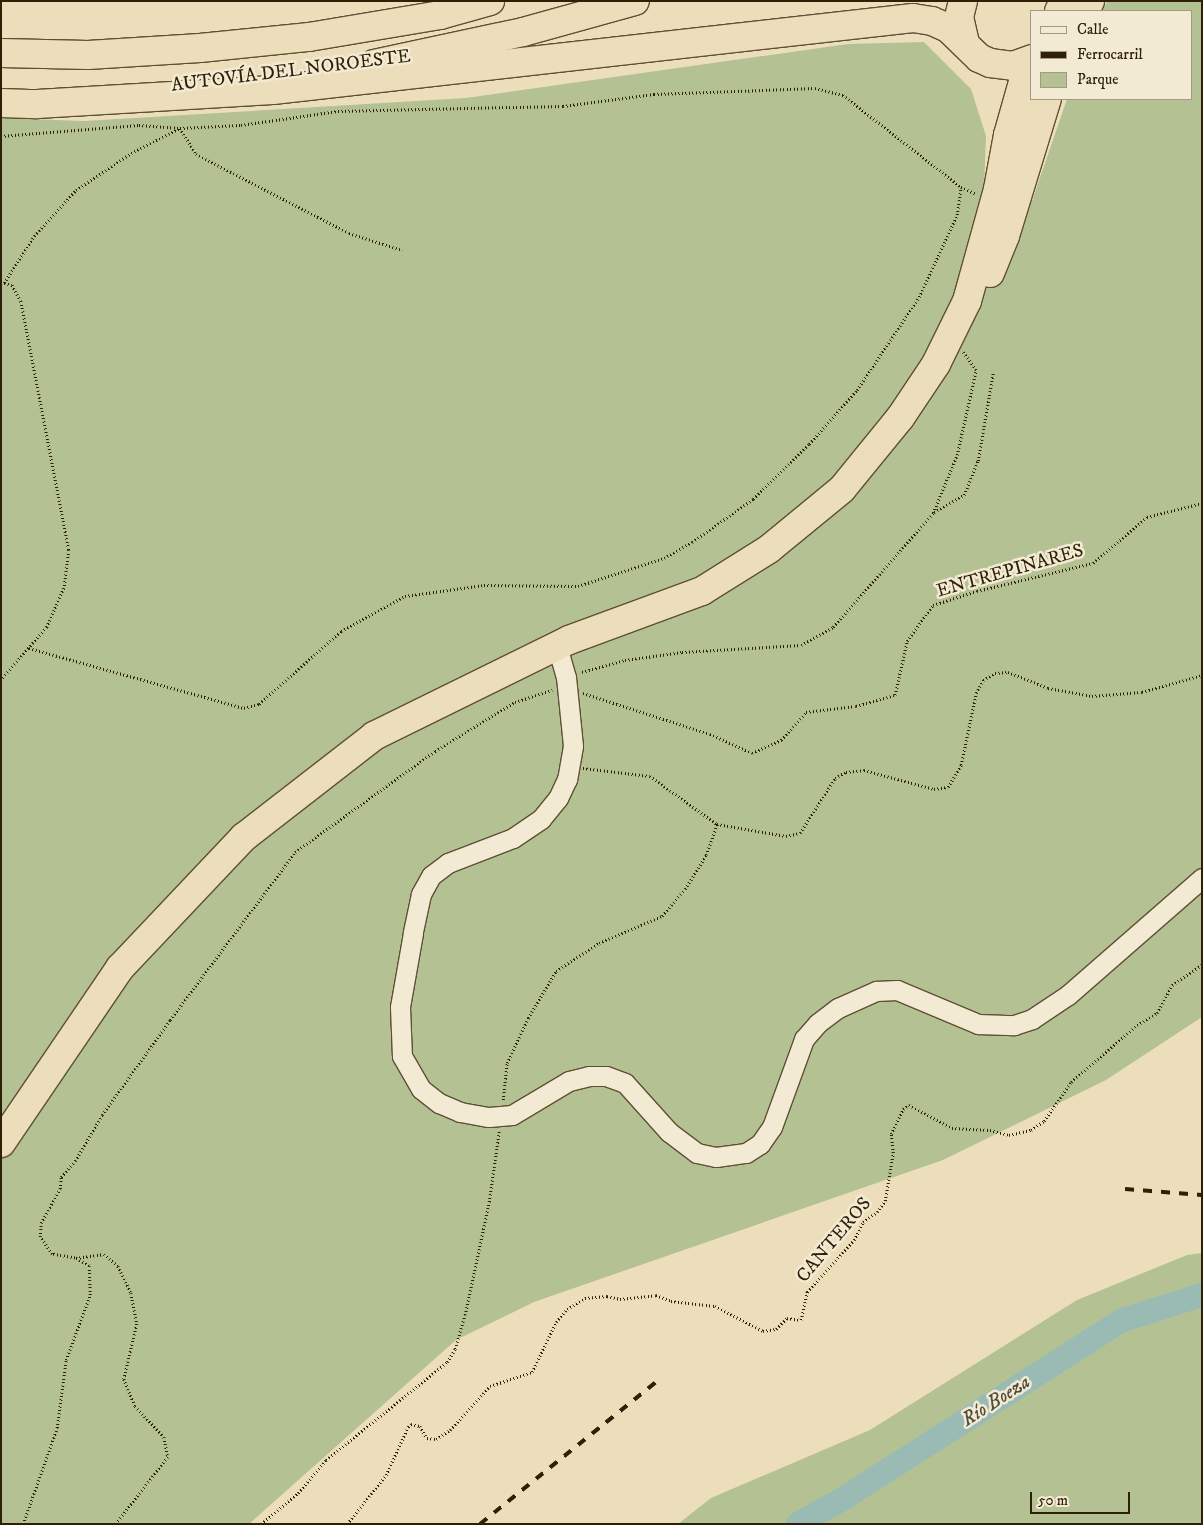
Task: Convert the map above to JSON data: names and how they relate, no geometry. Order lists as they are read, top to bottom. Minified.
{"streets":{"highway":["AUTOVÍA DEL NOROESTE"],"path":["ENTREPINARES","CANTEROS"]},"water":["Río Boeza"],"legend":["Calle","Ferrocarril","Parque"],"scale_bar":"50 m"}
